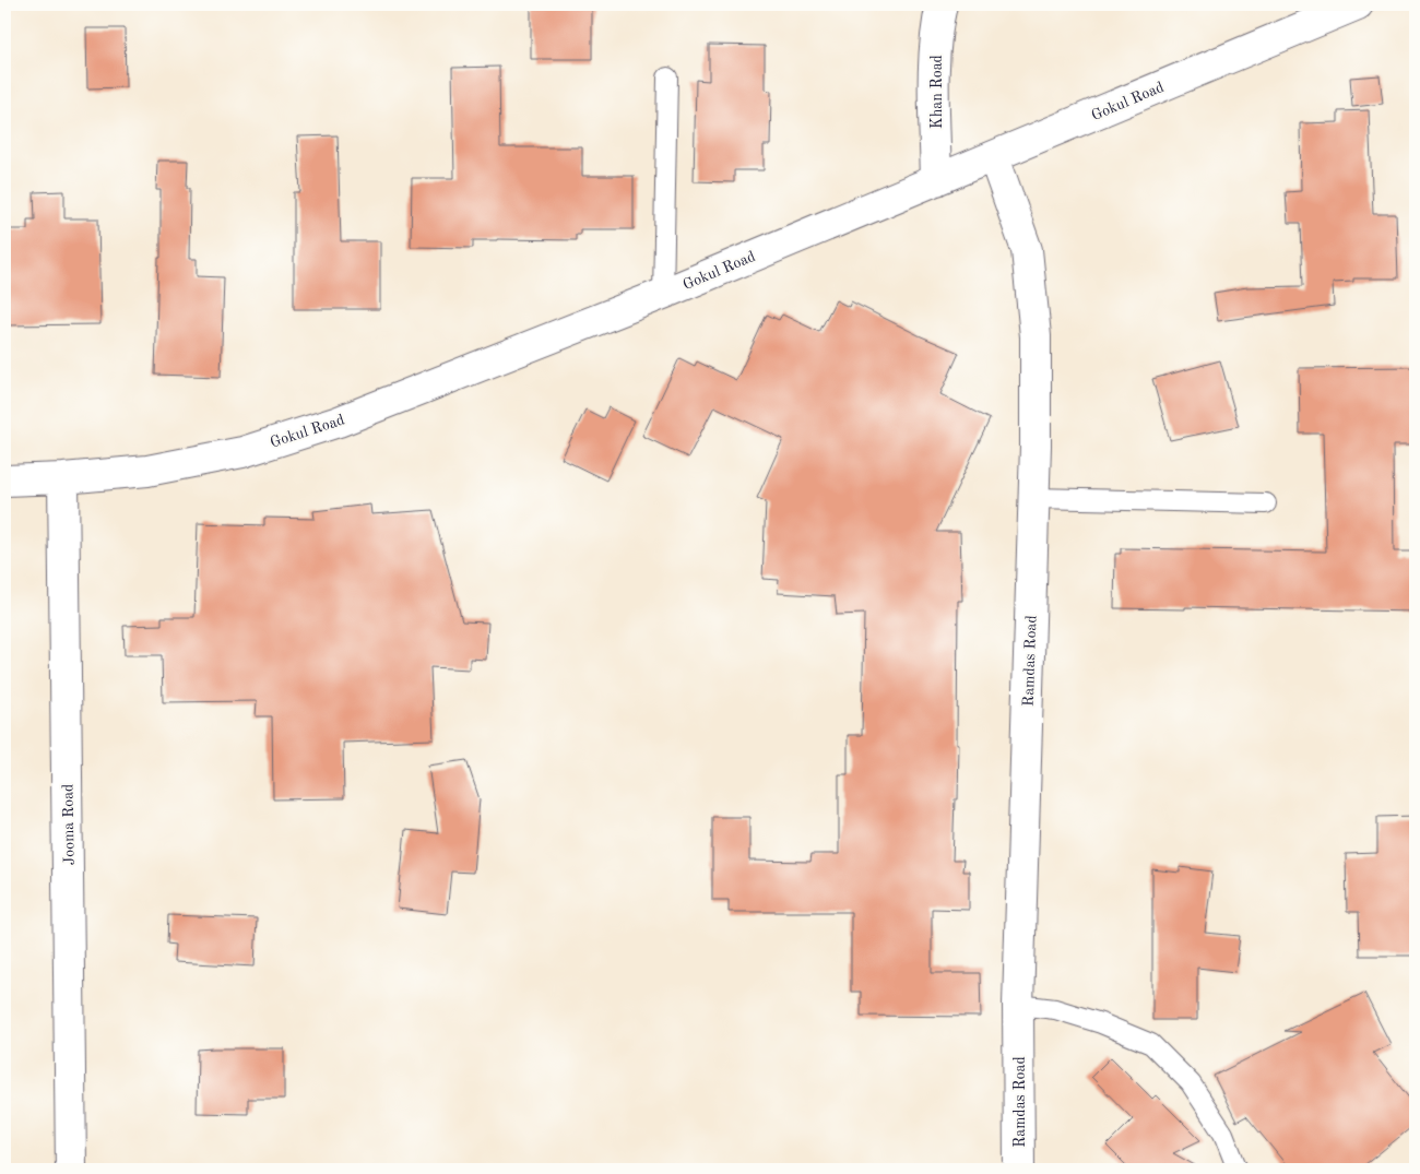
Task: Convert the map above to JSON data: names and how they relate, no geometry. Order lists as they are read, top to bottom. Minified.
{"streets":{"street":["Khan Road","Gokul Road","Ramdas Road","Jooma Road"]},"crossings":[["Khan Road","Gokul Road"],["Gokul Road","Ramdas Road"],["Gokul Road","Jooma Road"]]}
